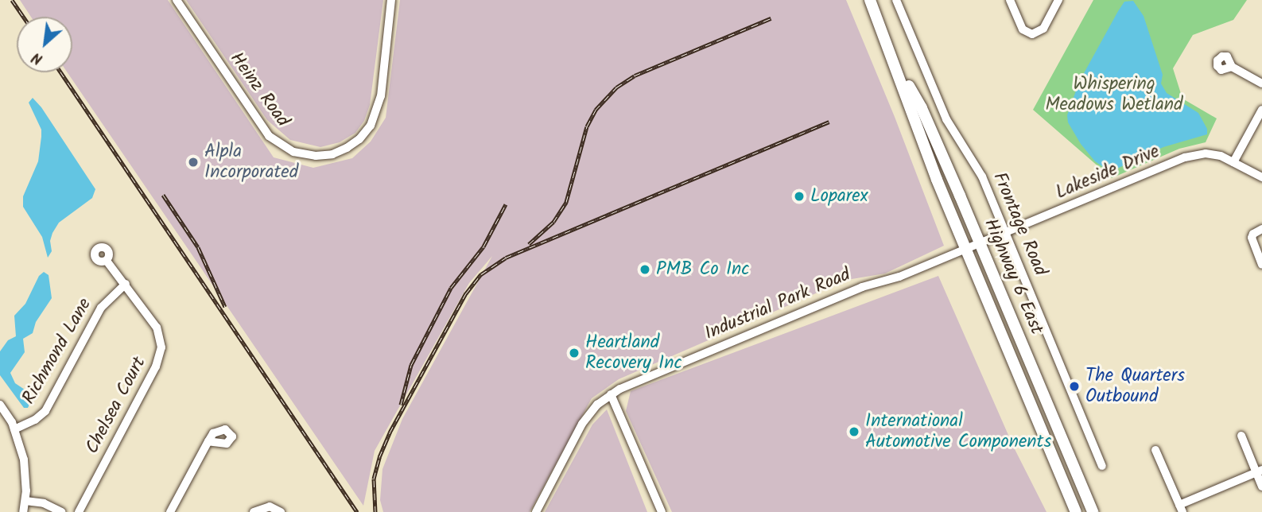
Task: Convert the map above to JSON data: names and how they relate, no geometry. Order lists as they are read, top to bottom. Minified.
{"streets":{"main road":["Highway 6 East"],"street":["Heinz Road","Lakeside Drive","Frontage Road","Industrial Park Road","Richmond Lane","Chelsea Court"]},"crossings":[["Lakeside Drive","Frontage Road"],["Lakeside Drive","Highway 6 East"],["Lakeside Drive","Industrial Park Road"],["Highway 6 East","Industrial Park Road"],["Richmond Lane","Chelsea Court"]],"parks":["Whispering Meadows Wetland"],"places":["Alpla Incorporated","Loparex","PMB Co Inc","Heartland Recovery Inc","The Quarters Outbound","International Automotive Components"],"north":"bottom left"}
